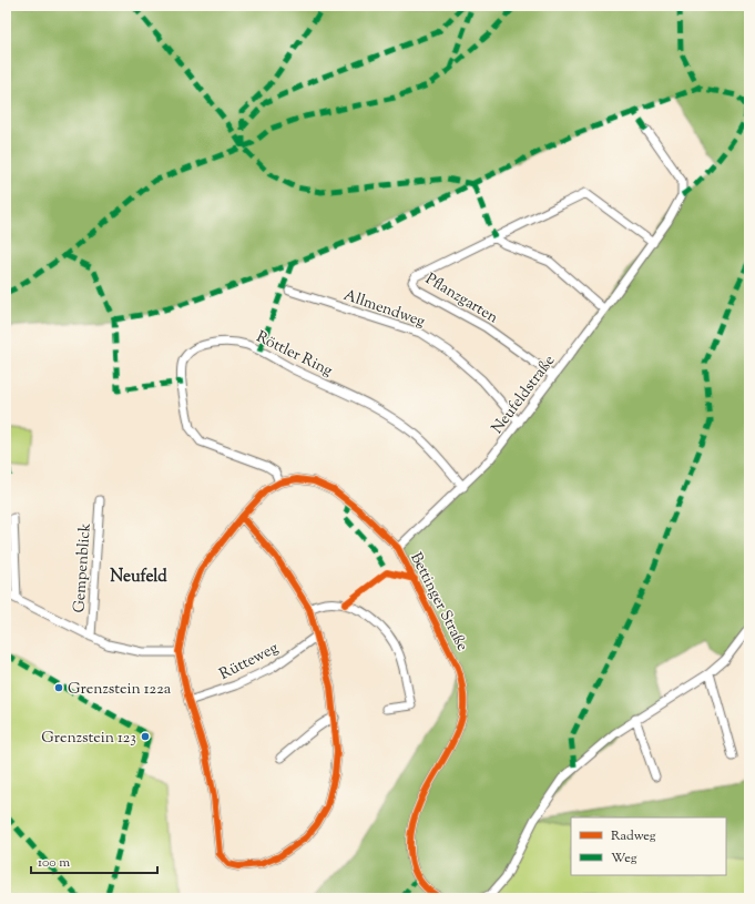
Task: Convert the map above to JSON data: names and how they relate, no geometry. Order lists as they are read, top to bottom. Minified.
{"streets":{"street":["Pflanzgarten","Allmendweg","Röttler Ring","Neufeldstraße","Gempenblick","Bettinger Straße","Rütteweg"]},"crossings":[["Pflanzgarten","Neufeldstraße"],["Allmendweg","Neufeldstraße"],["Röttler Ring","Neufeldstraße"],["Röttler Ring","Bettinger Straße"],["Neufeldstraße","Bettinger Straße"],["Bettinger Straße","Rütteweg"]],"districts":["Neufeld"],"places":["Grenzstein 122a","Grenzstein 123"],"legend":["Radweg","Weg"],"scale_bar":"100 m"}
